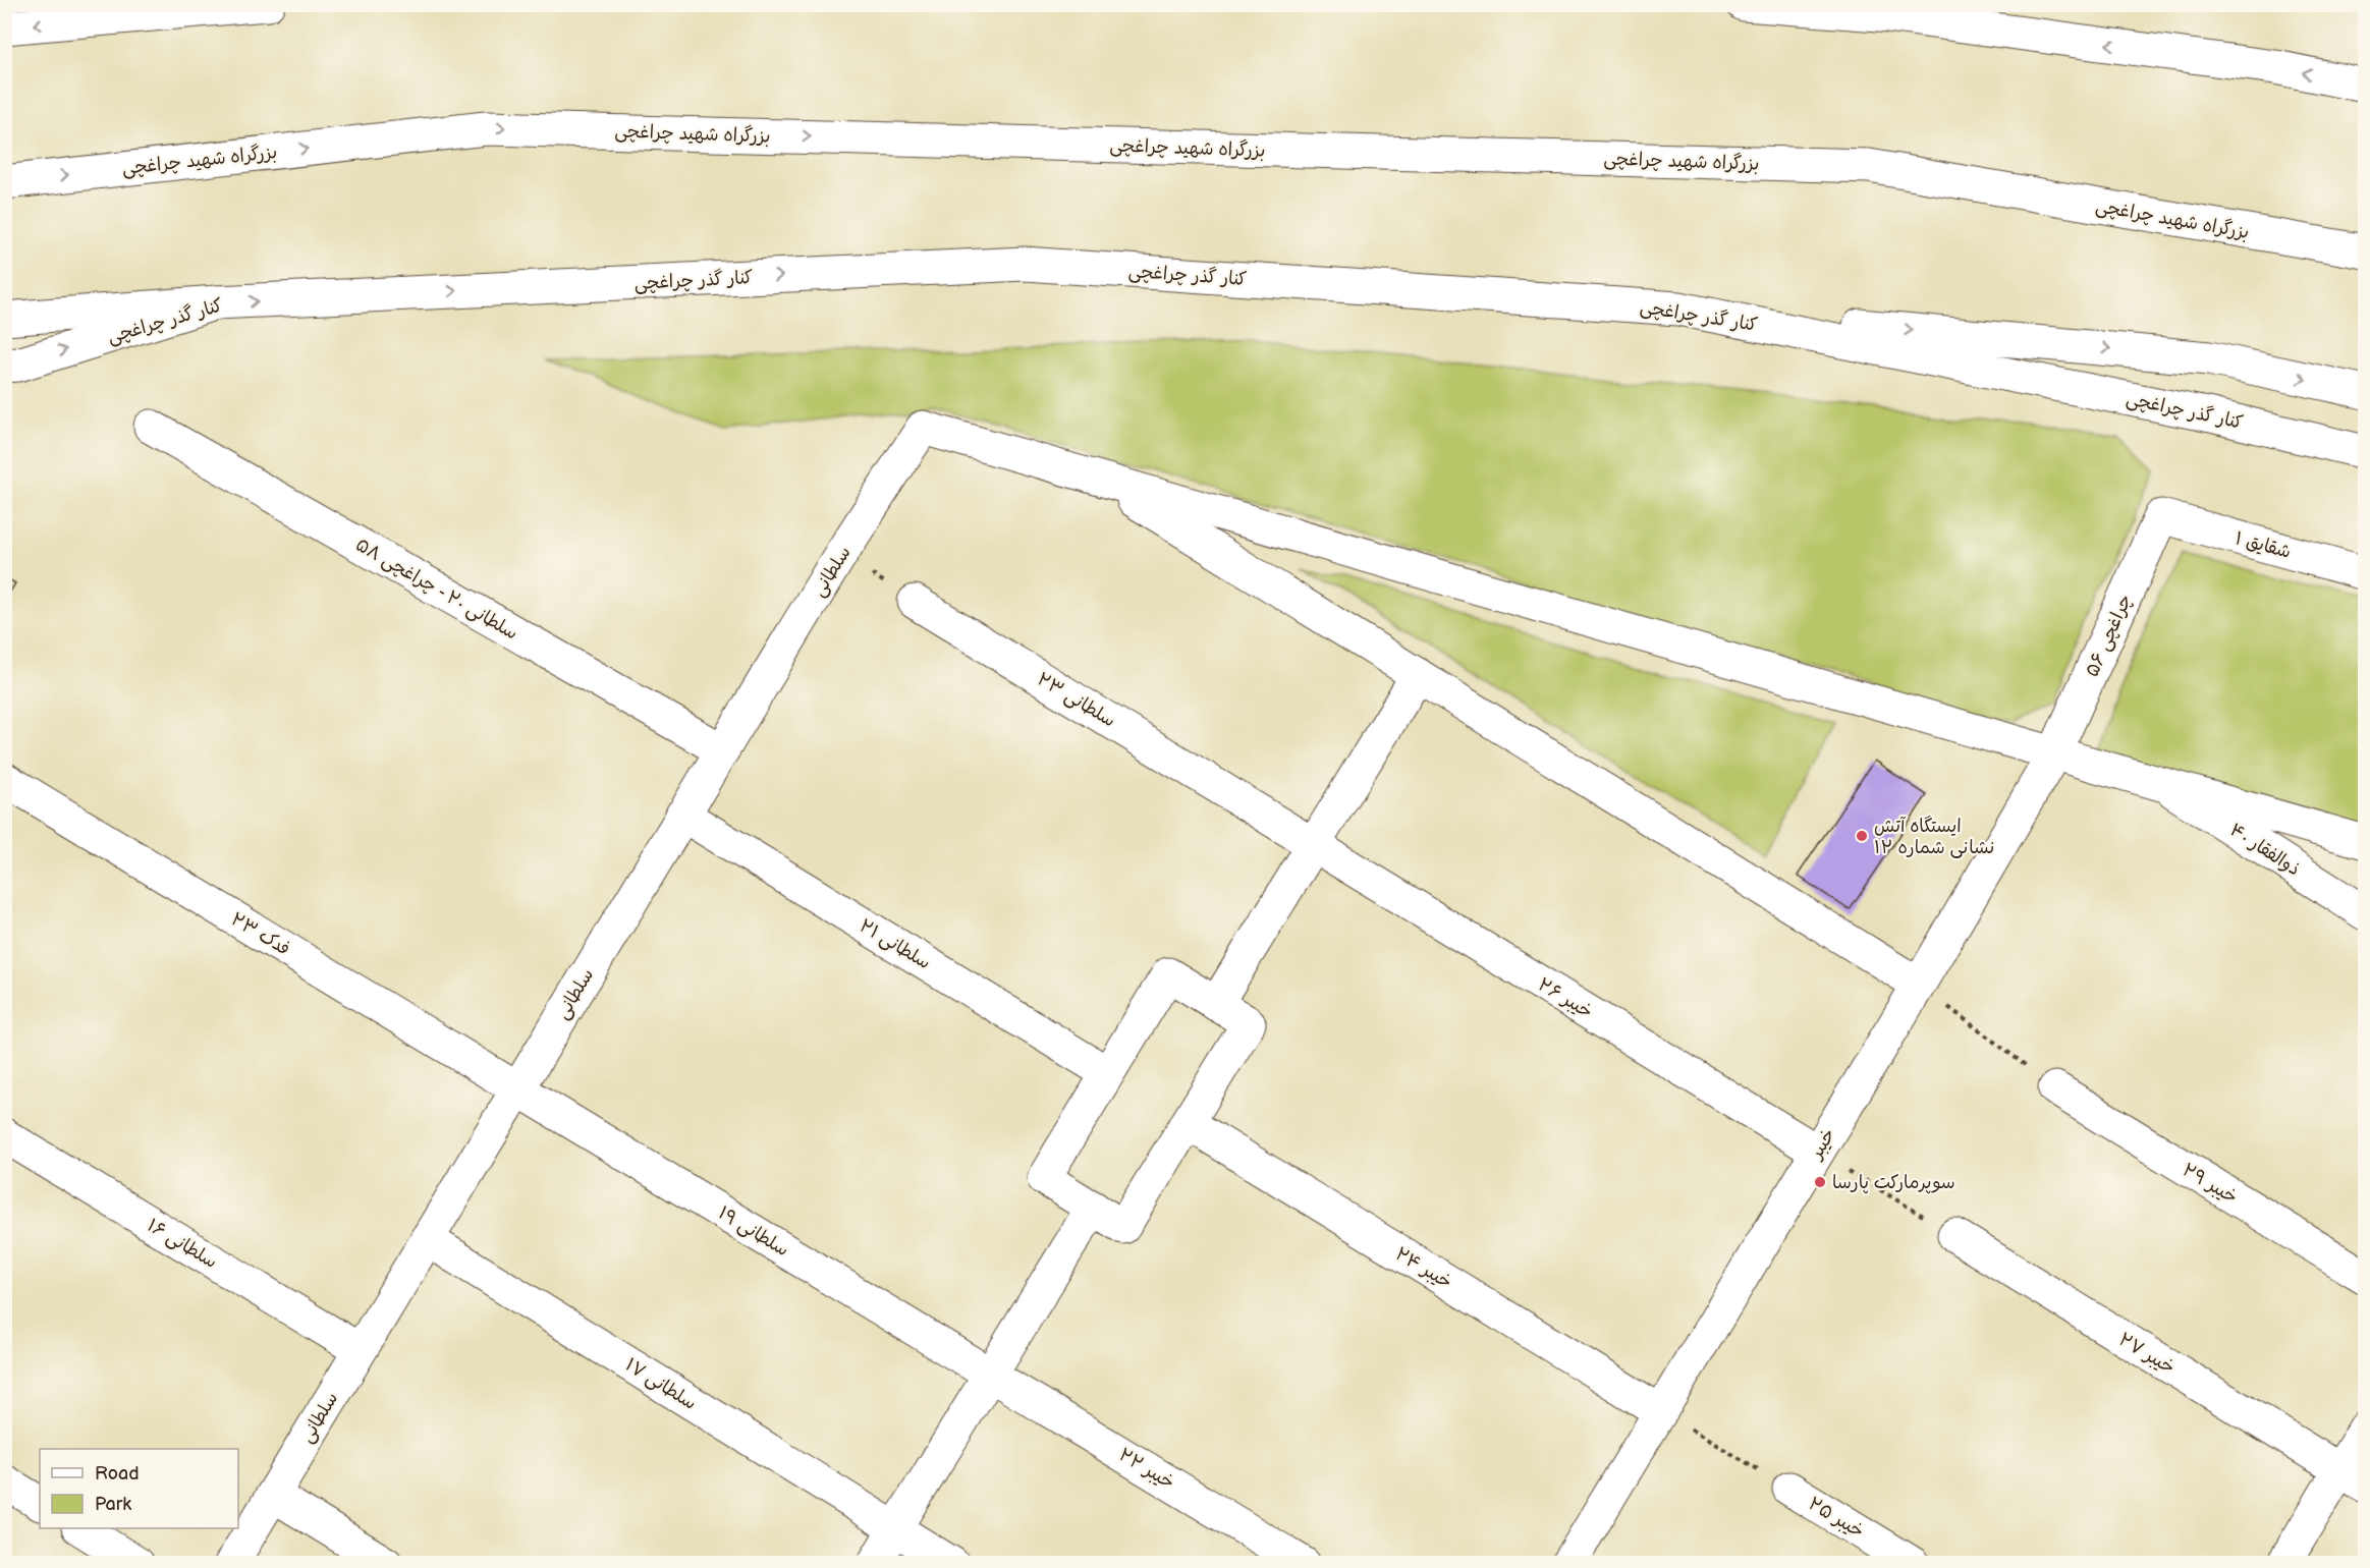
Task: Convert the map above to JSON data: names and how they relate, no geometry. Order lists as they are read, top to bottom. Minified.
{"streets":{"main road":["بزرگراه شهید چراغچی","کنار گذر چراغچی","شقایق ۱","سلطانی","سلطانی ۲۰ - چراغچی ۵۸","چراغچی ۵۶","سلطانی ۲۳","ذوالفقار ۴۰","فدک ۲۳","سلطانی ۲۱","خیبر ۲۶","خیبر","خیبر ۲۹","سلطانی ۱۹","سلطانی ۱۶","خیبر ۲۴","خیبر ۲۷","سلطانی ۱۷","خیبر ۲۲","خیبر ۲۵"]},"crossings":[["شقایق ۱","چراغچی ۵۶"],["سلطانی","سلطانی ۲۰ - چراغچی ۵۸"],["سلطانی","فدک ۲۳"],["سلطانی","سلطانی ۲۱"],["سلطانی","سلطانی ۱۹"],["سلطانی","سلطانی ۱۶"],["سلطانی","سلطانی ۱۷"],["چراغچی ۵۶","خیبر"],["سلطانی ۲۳","خیبر ۲۶"],["فدک ۲۳","سلطانی ۱۹"],["خیبر ۲۶","خیبر"],["خیبر","خیبر ۲۴"],["سلطانی ۱۹","خیبر ۲۲"]],"places":["ایستگاه آتش نشانی شماره ۱۲","سوپرمارکت پارسا"],"legend":["Road","Park"]}
